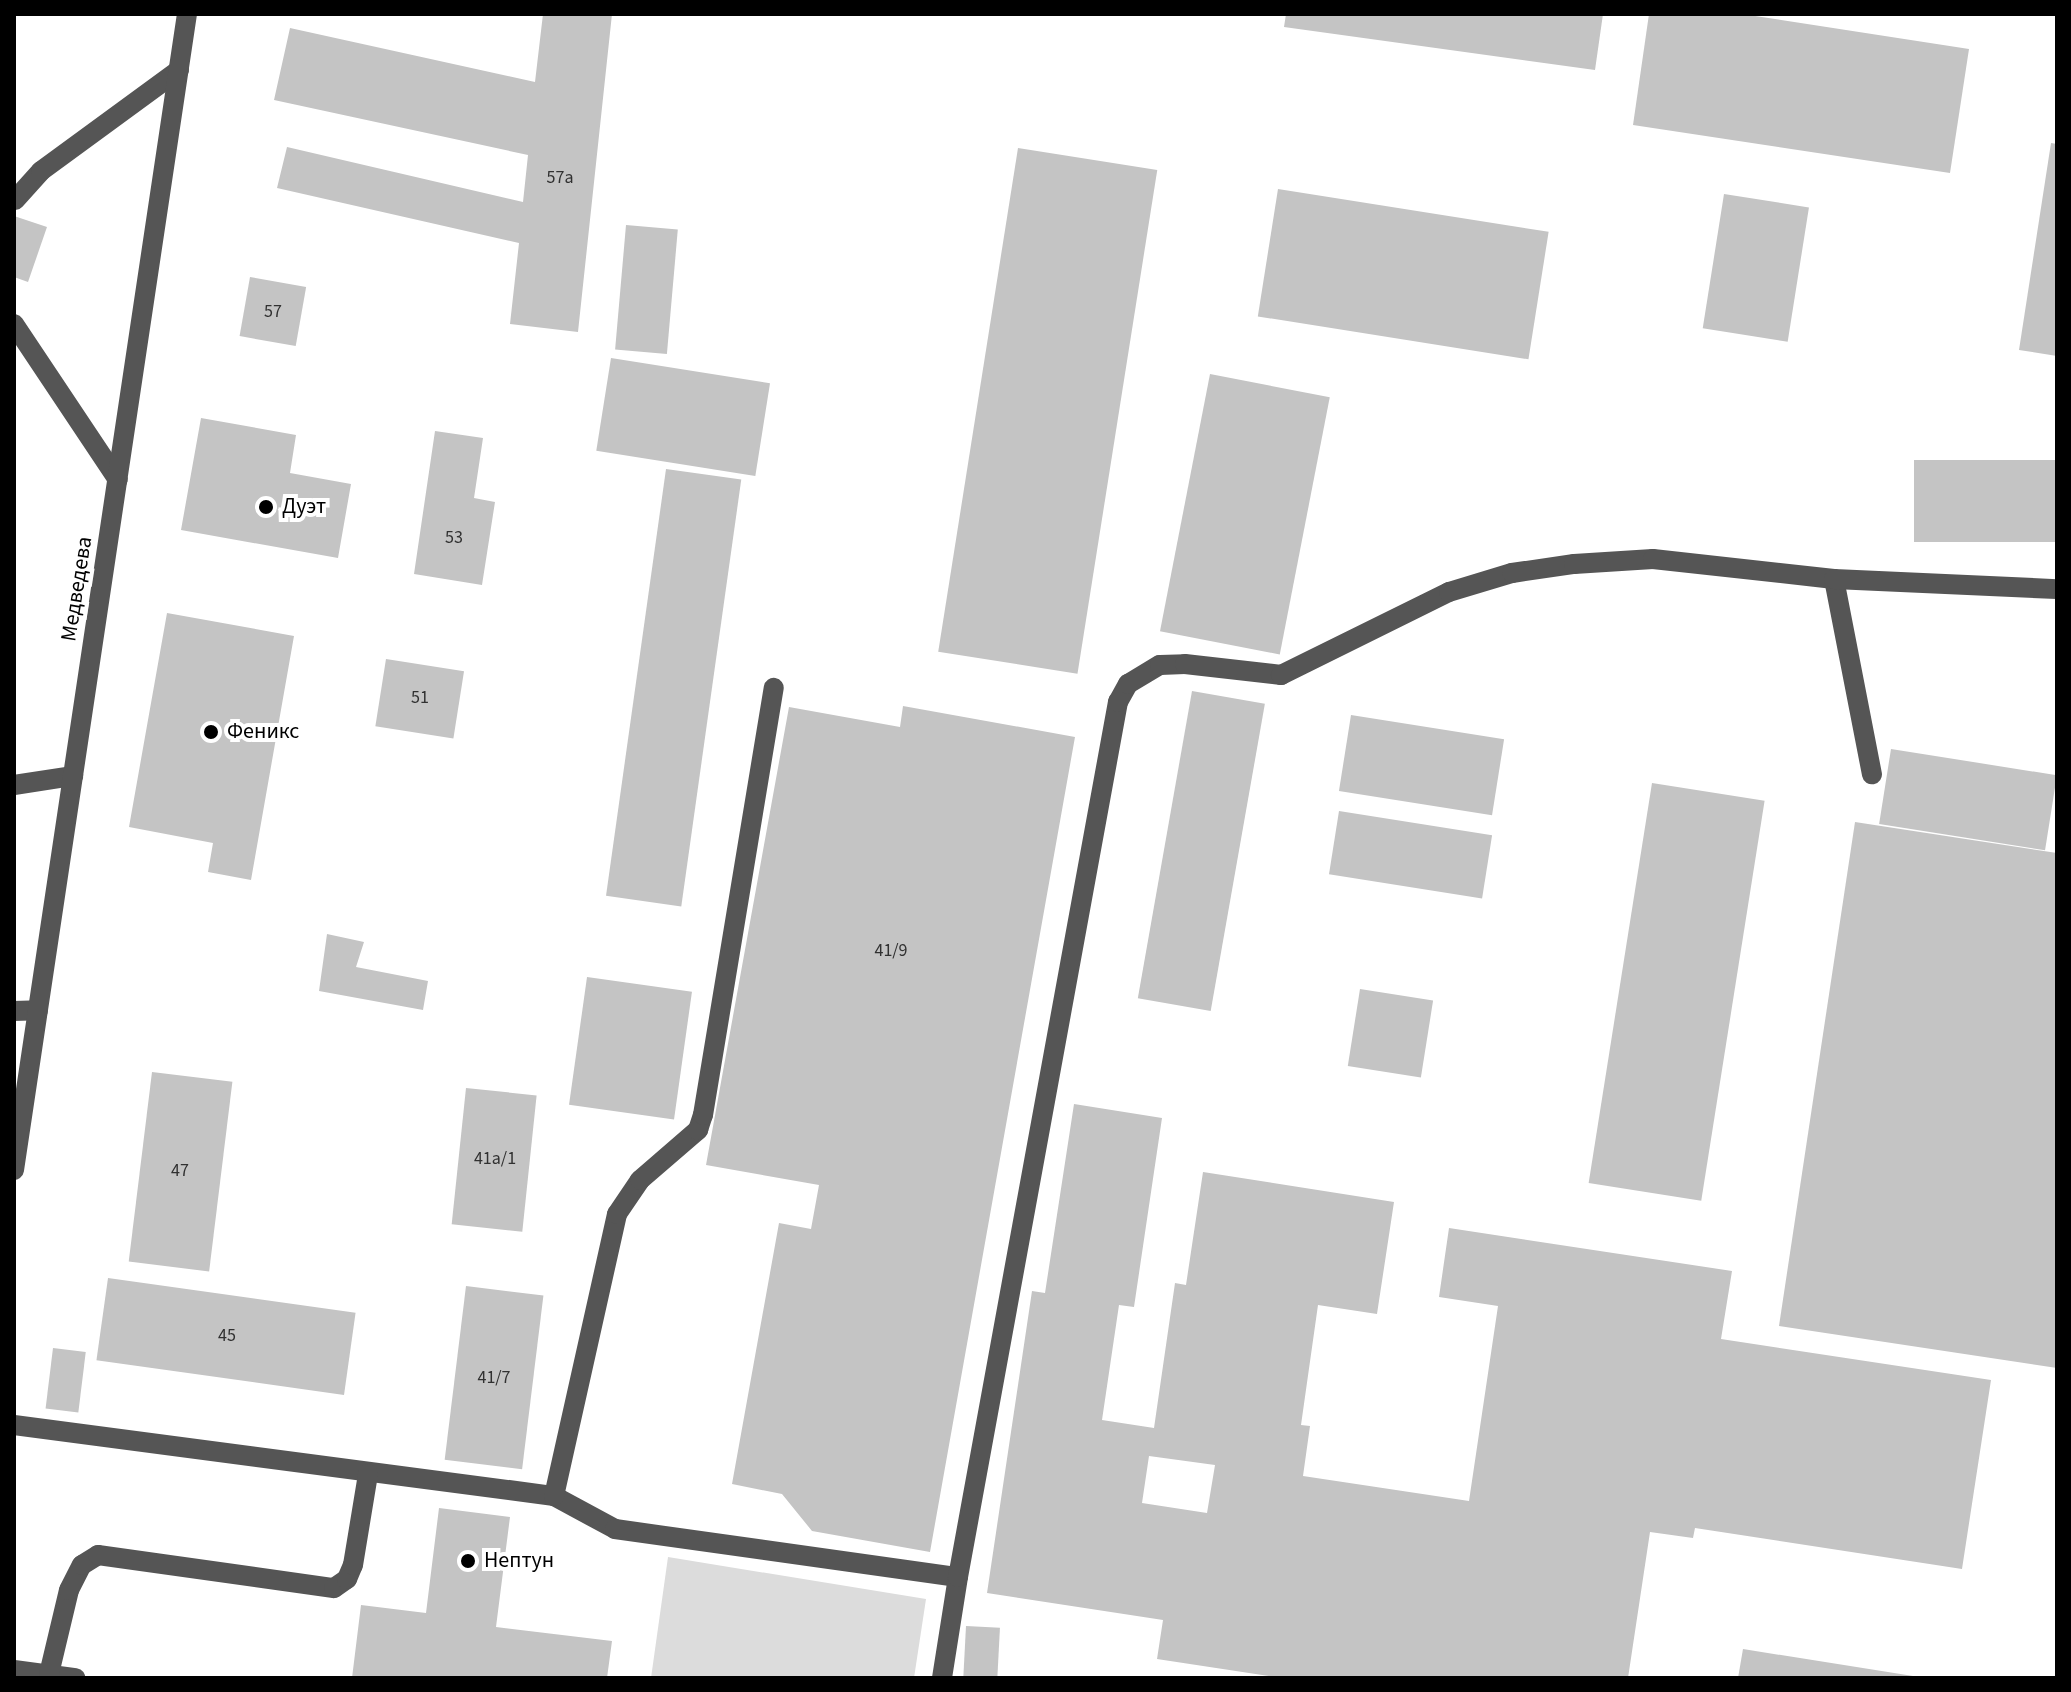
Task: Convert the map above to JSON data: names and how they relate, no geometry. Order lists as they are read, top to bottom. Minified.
{"streets":{"street":["Медведева"]},"places":["Дуэт","Феникс","Нептун"],"house_numbers":["57a","57","53","51","41/9","41a/1","47","45","41/7"]}
